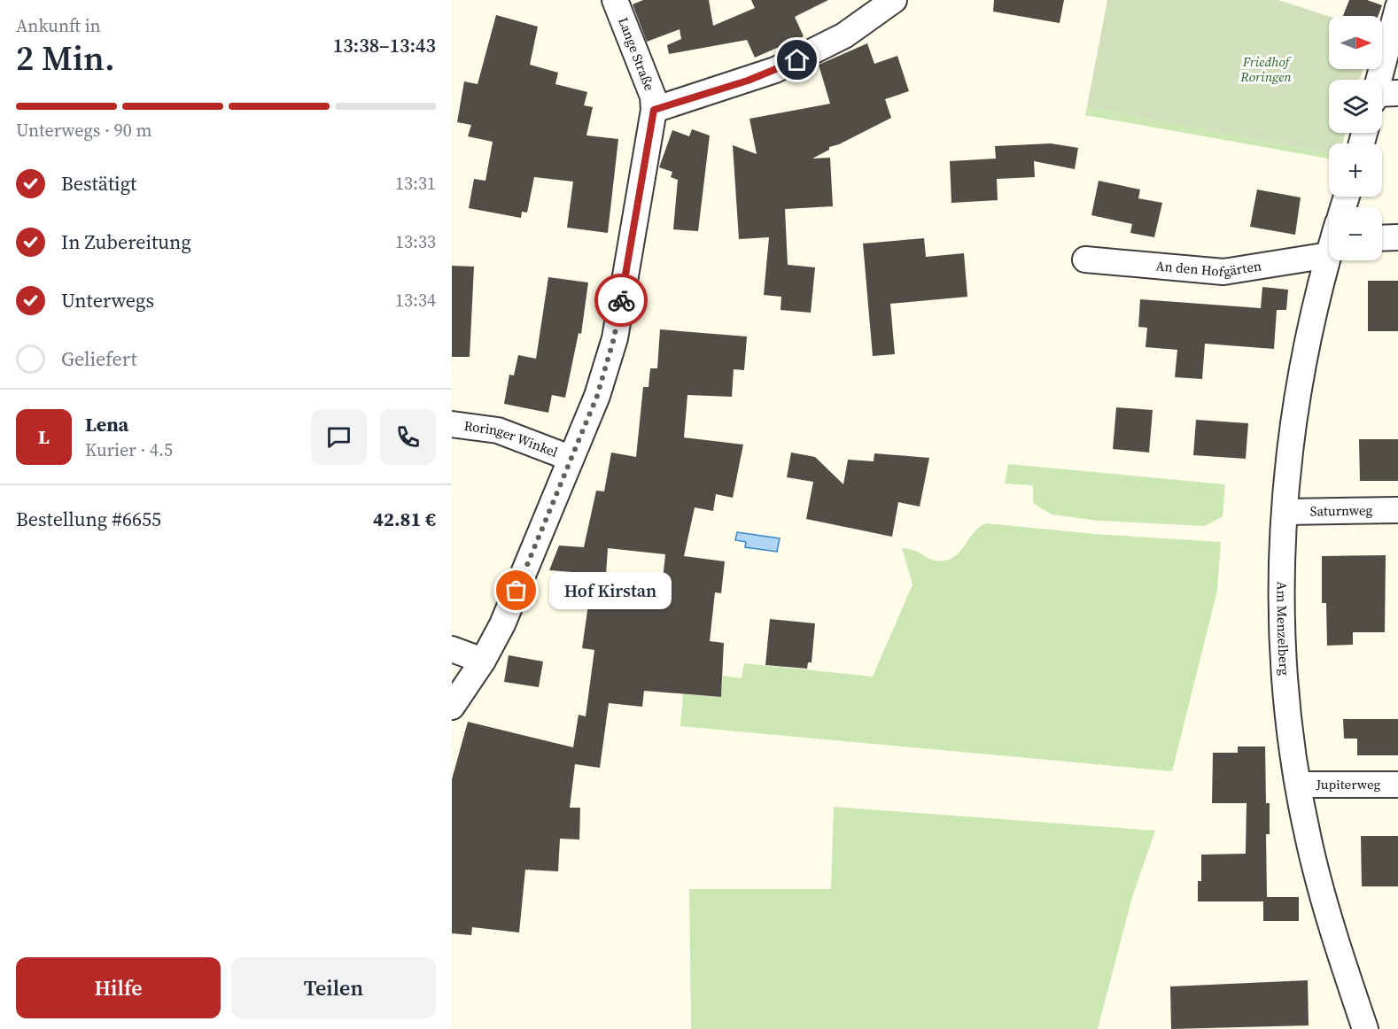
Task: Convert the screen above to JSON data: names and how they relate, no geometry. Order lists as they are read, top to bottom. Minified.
{"streets":{"street":["Lange Straße","An den Hofgärten","Roringer Winkel","Saturnweg","Am Menzelberg","Jupiterweg"]},"crossings":[["Lange Straße","Roringer Winkel"],["Saturnweg","Am Menzelberg"],["Am Menzelberg","Jupiterweg"]],"parks":["Friedhof Roringen"],"places":["Hof Kirstan"],"north":"right","page":{"heading":["2 Min.","Ankunft in","13:38–13:43"],"panel":["Lena","Kurier · 4.5","Bestellung #6655","42.81 €"],"map_buttons":["+","−"],"bar":"Unterwegs · 90 m","list":[["Bestätigt","13:31"],["In Zubereitung","13:33"],["Unterwegs","13:34"],"Geliefert"],"round":"L","bubble":"Hof Kirstan","buttons":["Hilfe","Teilen"]}}
